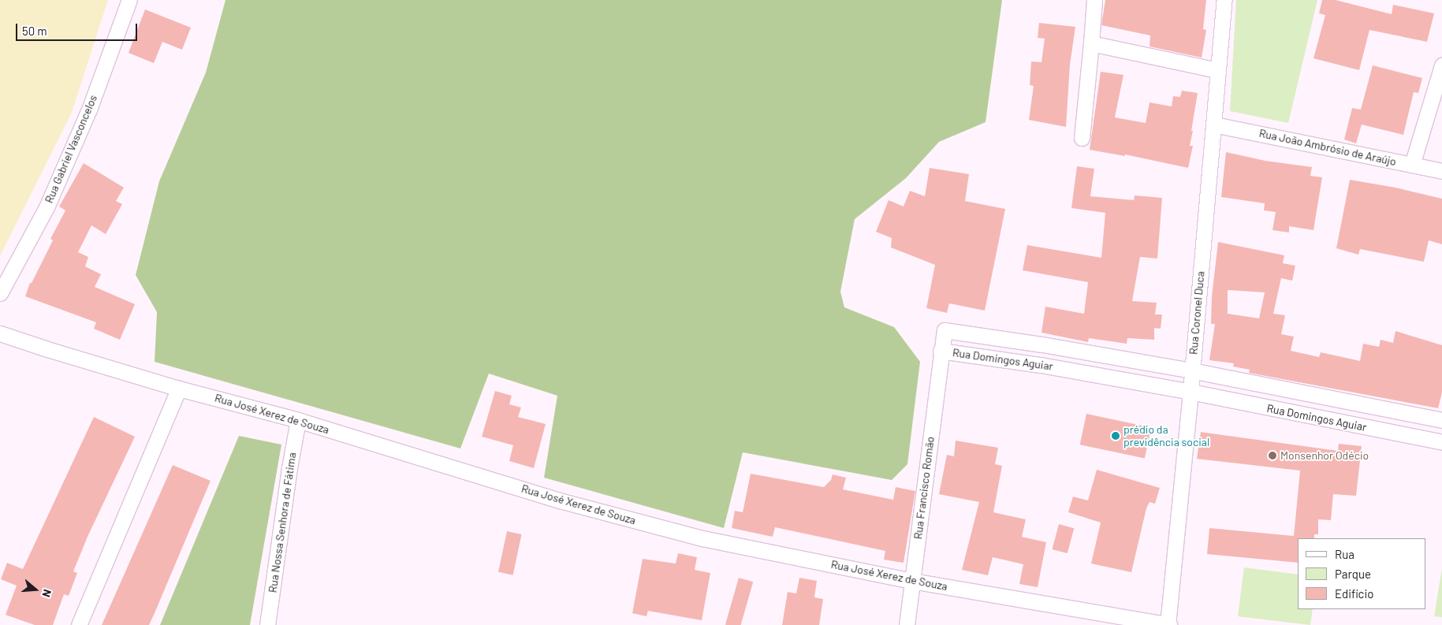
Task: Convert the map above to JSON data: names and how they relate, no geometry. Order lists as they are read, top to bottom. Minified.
{"streets":{"street":["Rua João Ambrósio de Araújo","Rua Gabriel Vasconcelos","Rua Coronel Duca","Rua Domingos Aguiar","Rua José Xerez de Souza","Rua Francisco Romão","Rua Nossa Senhora de Fátima"]},"crossings":[["Rua João Ambrósio de Araújo","Rua Coronel Duca"],["Rua Coronel Duca","Rua Domingos Aguiar"],["Rua Coronel Duca","Rua José Xerez de Souza"],["Rua Domingos Aguiar","Rua Francisco Romão"],["Rua José Xerez de Souza","Rua Francisco Romão"],["Rua José Xerez de Souza","Rua Nossa Senhora de Fátima"]],"places":["prédio da previdência social","Monsenhor Odécio"],"legend":["Rua","Parque","Edifício"],"scale_bar":"50 m","north":"right"}
